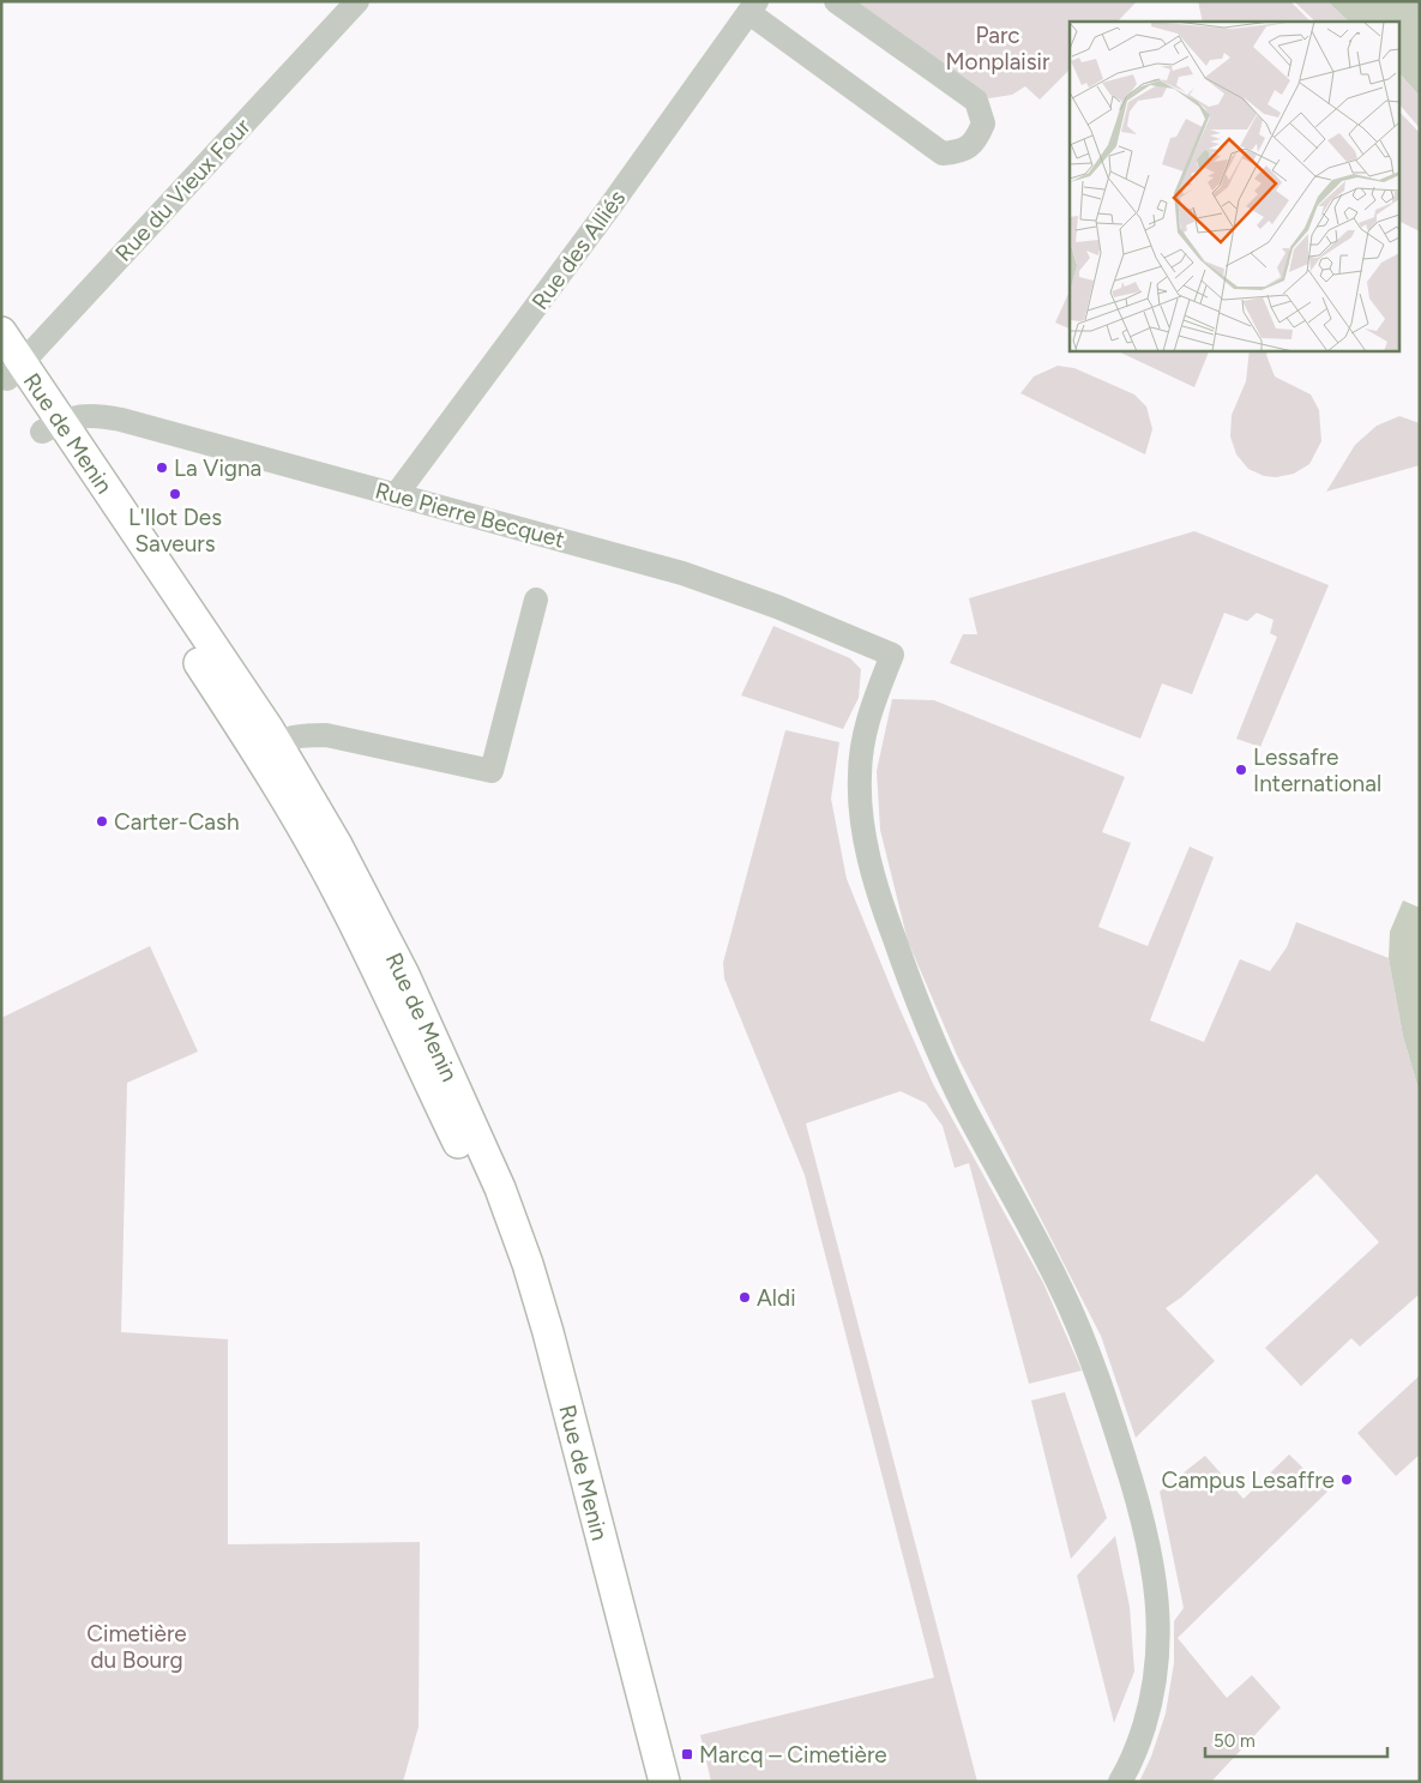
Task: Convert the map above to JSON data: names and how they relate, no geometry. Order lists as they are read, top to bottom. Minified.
{"streets":{"main road":["Rue de Menin"],"street":["Rue du Vieux Four","Rue des Alliés","Rue Pierre Becquet"]},"crossings":[["Rue du Vieux Four","Rue de Menin"],["Rue des Alliés","Rue Pierre Becquet"],["Rue de Menin","Rue Pierre Becquet"]],"parks":["Parc Monplaisir","Cimetière du Bourg"],"places":{"other":["La Vigna","L'Ilot Des Saveurs","Lessafre International","Carter-Cash","Aldi","Campus Lesaffre"],"transit":["Marcq – Cimetière"]},"scale_bar":"50 m"}
